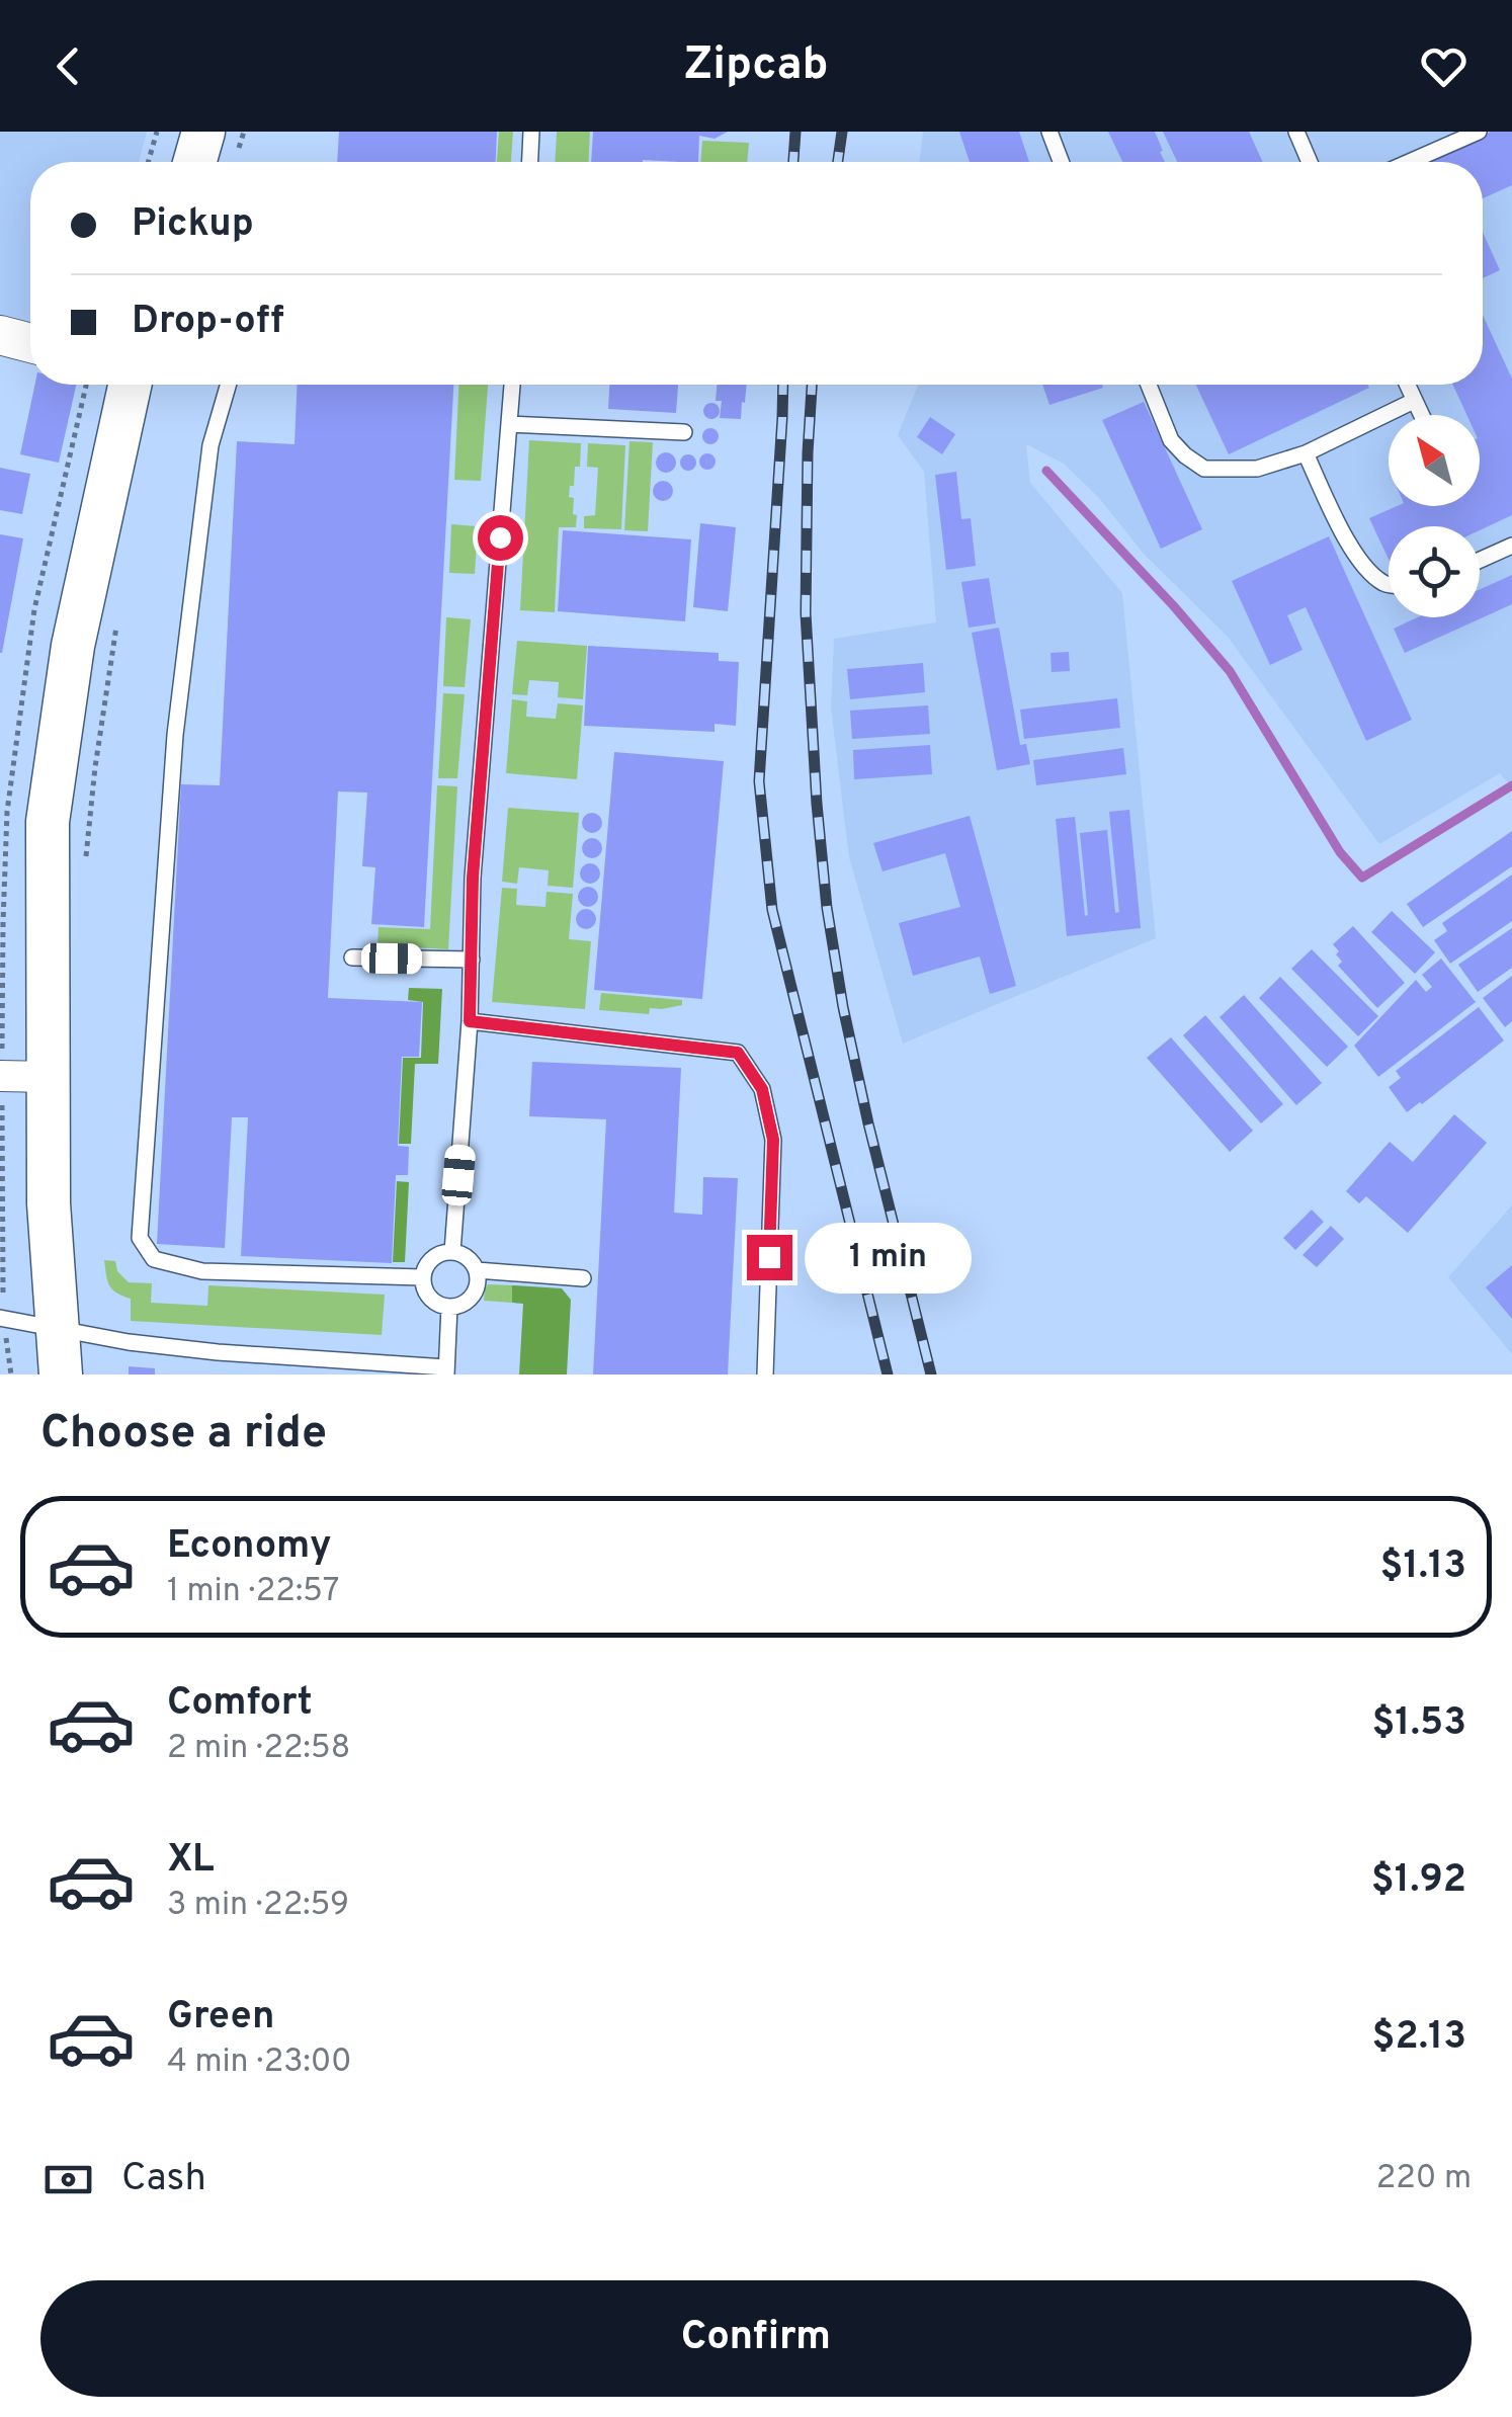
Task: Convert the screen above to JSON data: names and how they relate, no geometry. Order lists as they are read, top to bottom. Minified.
{"north":"top left","page":{"header":"Zipcab","banner":["Pickup","Drop-off"],"bubble":"1 min","heading":"Choose a ride","list":[{"name":"Economy","note":"1 min · 22:57","value":"$1.13"},{"name":"Comfort","note":"2 min · 22:58","value":"$1.53"},{"name":"XL","note":"3 min · 22:59","value":"$1.92"},{"name":"Green","note":"4 min · 23:00","value":"$2.13"}],"pay":["Cash","220 m"],"buttons":"Confirm"}}
